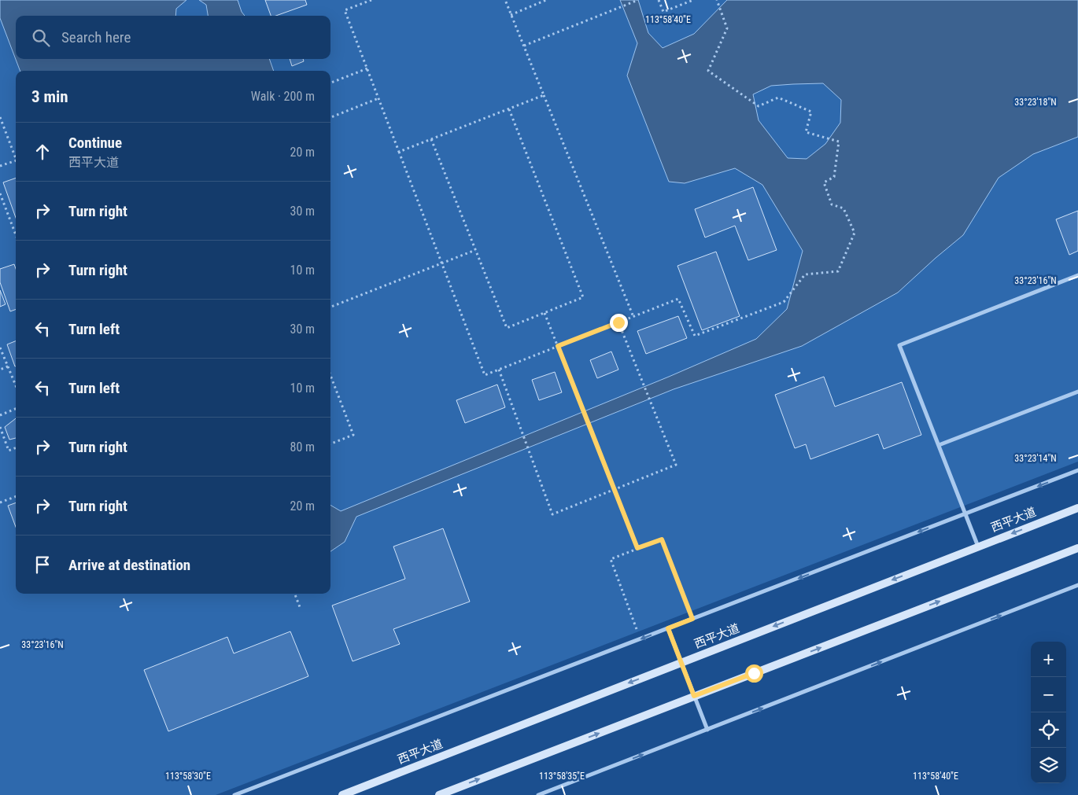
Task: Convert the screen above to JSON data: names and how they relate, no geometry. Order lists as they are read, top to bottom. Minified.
{"streets":{"main road":["西平大道"]},"page":{"search":"Search here","heading":["3 min","Walk · 200 m"],"list":[["Continue","西平大道","20 m"],["Turn right","30 m"],["Turn right","10 m"],["Turn left","30 m"],["Turn left","10 m"],["Turn right","80 m"],["Turn right","20 m"],"Arrive at destination"],"map_buttons":["+","−"]},"coordinates":["113°58'40\"E","33°23'18\"N","33°23'16\"N","33°23'14\"N","113°58'30\"E","113°58'35\"E"]}
